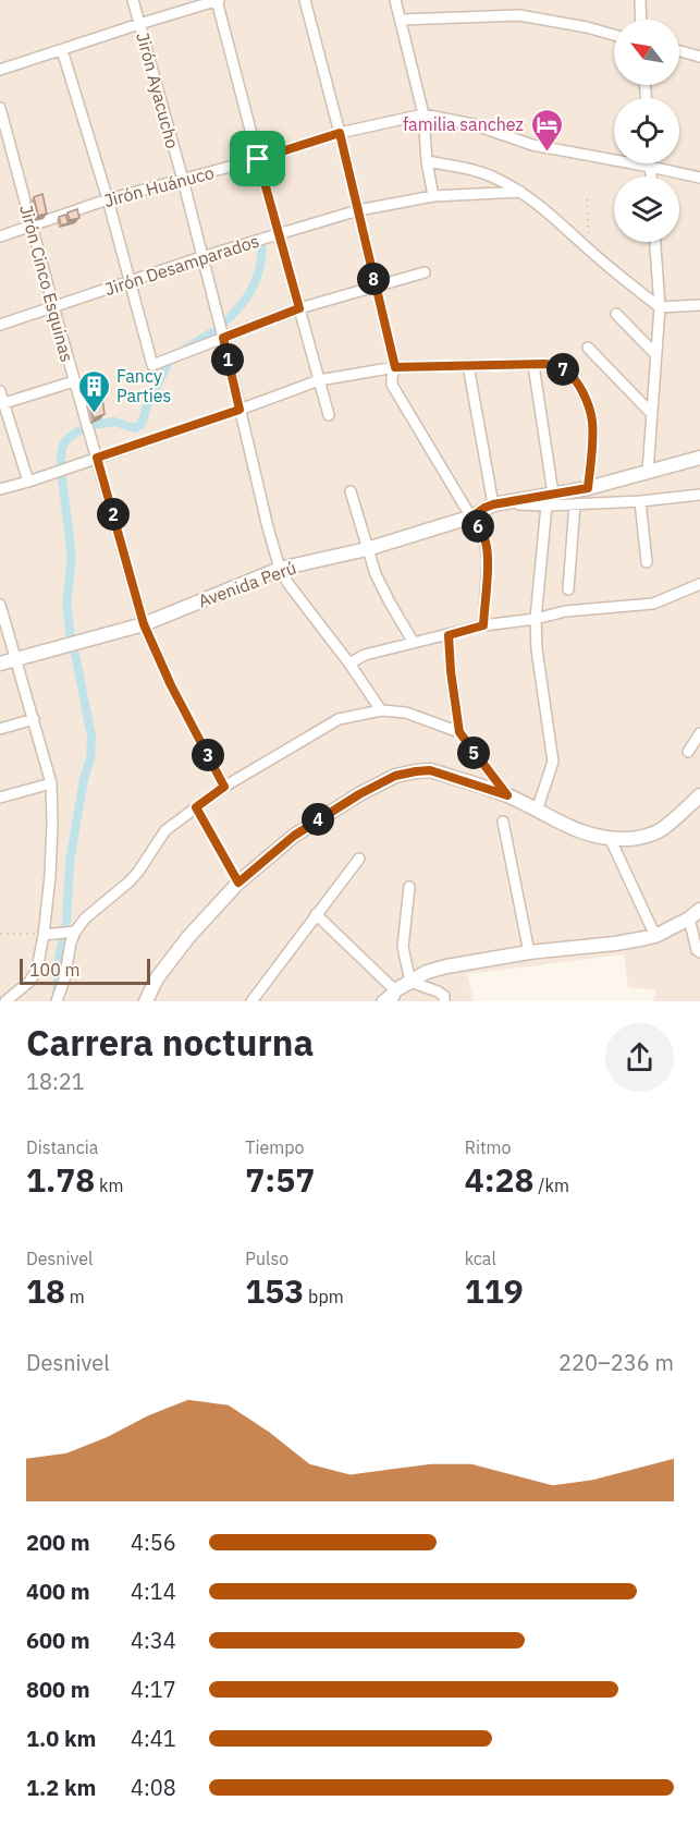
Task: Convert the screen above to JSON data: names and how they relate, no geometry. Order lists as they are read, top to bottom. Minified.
{"streets":{"street":["Jirón Ayacucho","Jirón Huánuco","Jirón Desamparados","Jirón Cinco Esquinas","Avenida Perú"]},"crossings":[["Jirón Ayacucho","Jirón Huánuco"],["Jirón Ayacucho","Jirón Desamparados"],["Jirón Ayacucho","Avenida Perú"],["Jirón Huánuco","Jirón Cinco Esquinas"],["Jirón Desamparados","Jirón Cinco Esquinas"],["Jirón Cinco Esquinas","Avenida Perú"]],"places":{"hotel":["familia sanchez"],"building":["Fancy Parties"]},"scale_bar":"100 m","north":"top left","page":{"pins":["8","1","7","2","6","5","3","4"],"scale":"100 m","heading":["Carrera nocturna","18:21"],"stats":[["Distancia","1.78 km"],["Tiempo","7:57"],["Ritmo","4:28 /km"],["Desnivel","18 m"],["Pulso","153 bpm"],["kcal","119"]],"chart":["Desnivel","220–236 m"],"list":[{"name":"200 m","note":"4:56"},{"name":"400 m","note":"4:14"},{"name":"600 m","note":"4:34"},{"name":"800 m","note":"4:17"},{"name":"1.0 km","note":"4:41"},{"name":"1.2 km","note":"4:08"}]}}
